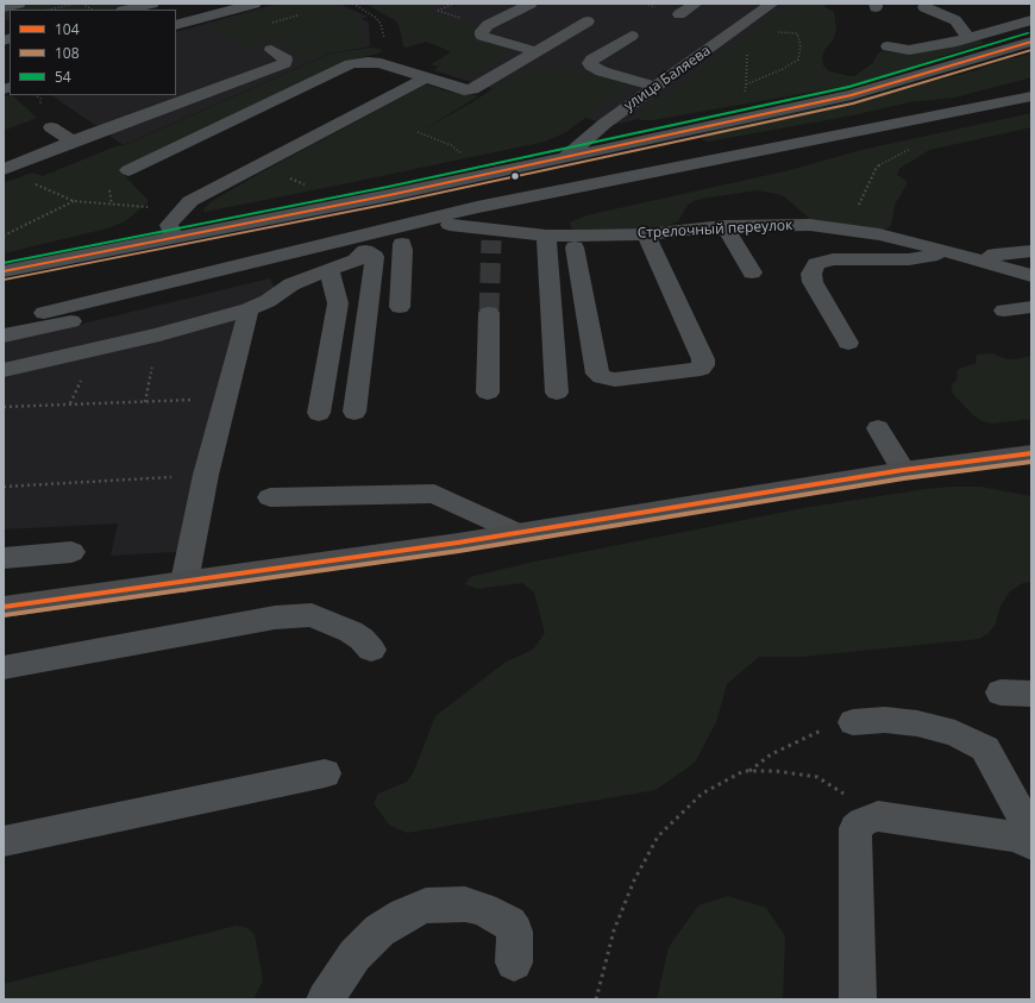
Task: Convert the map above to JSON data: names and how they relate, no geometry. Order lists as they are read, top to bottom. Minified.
{"streets":{"street":["улица Баляева","Стрелочный переулок"]},"lines":["transit line 54","transit line 104","transit line 108"],"legend":["104","108","54"]}
